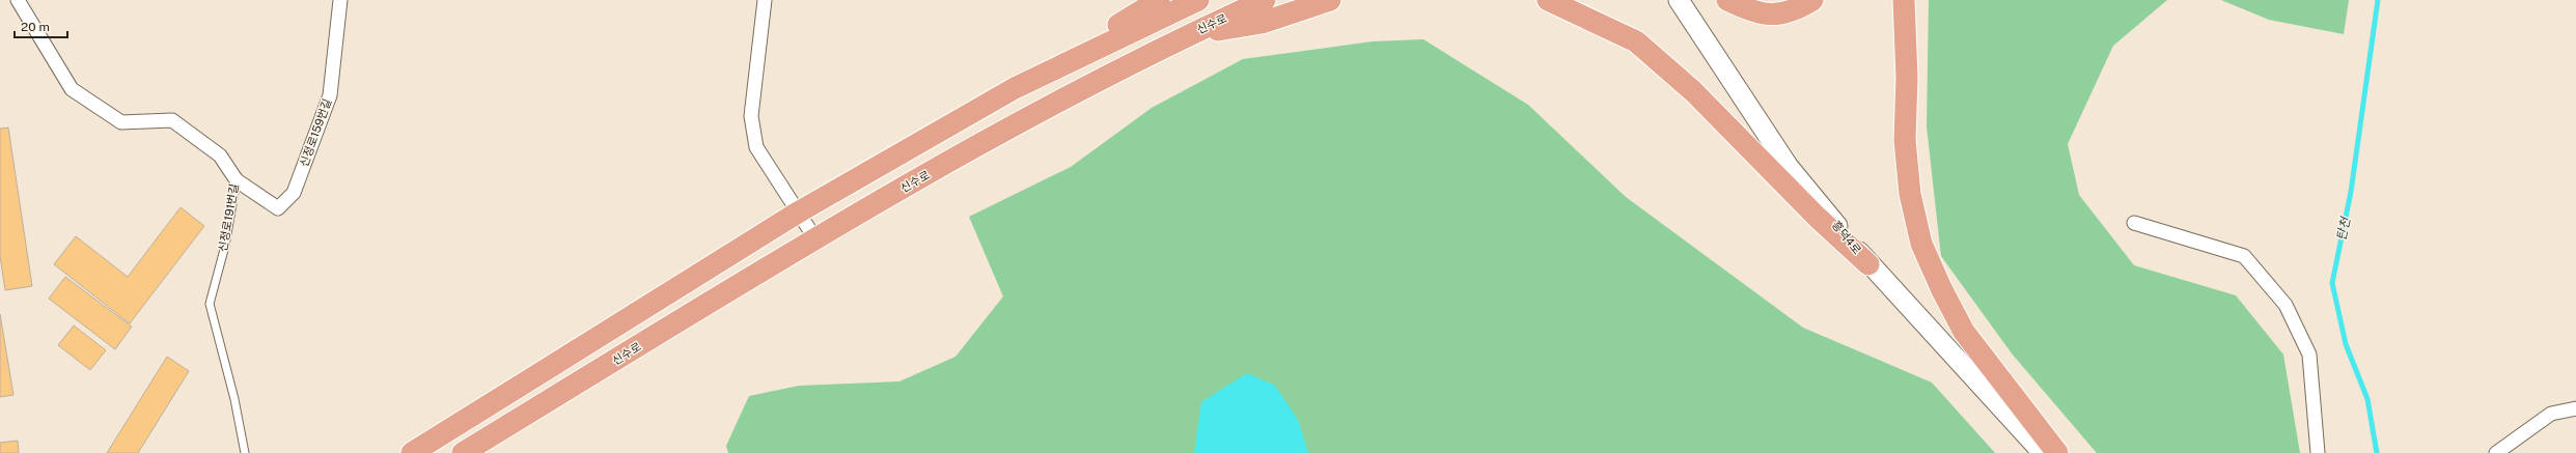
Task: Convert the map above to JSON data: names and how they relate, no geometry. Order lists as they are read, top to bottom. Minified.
{"streets":{"main road":["신수로"],"street":["신정로159번길","신정로191번길","흥덕4로"]},"crossings":[["신정로159번길","신정로191번길"]],"water":["탄천"],"scale_bar":"20 m"}
